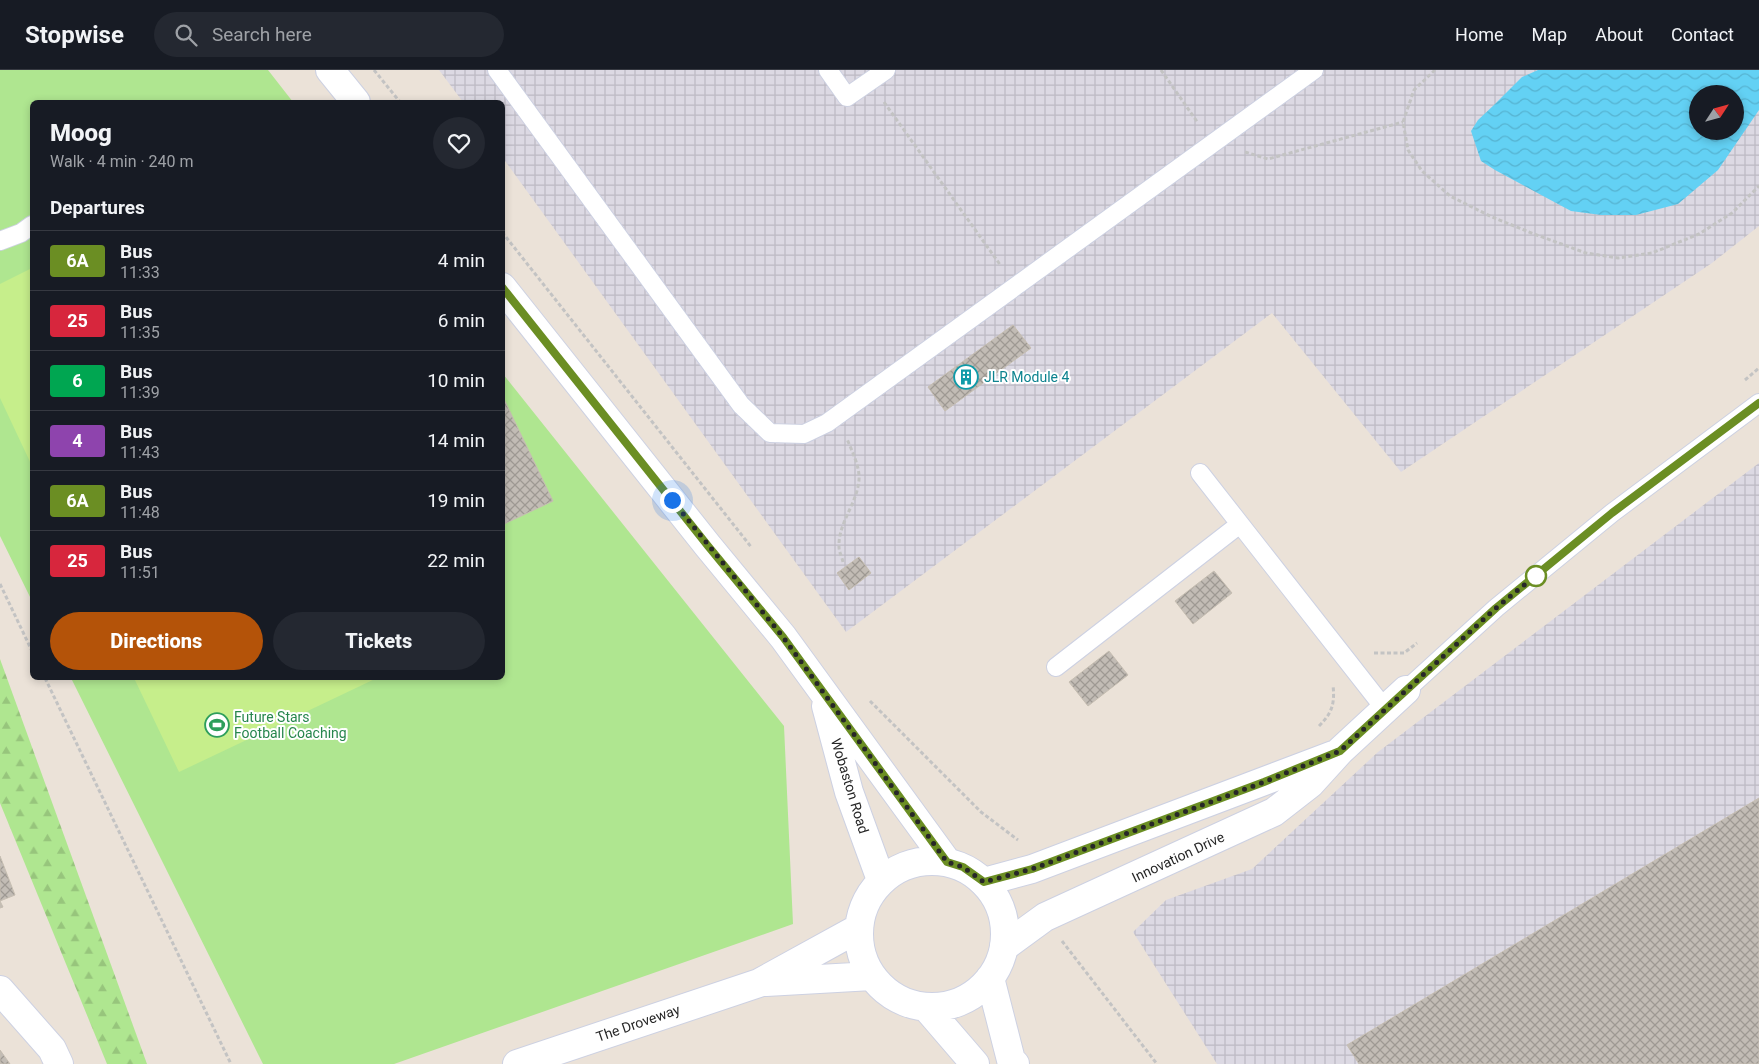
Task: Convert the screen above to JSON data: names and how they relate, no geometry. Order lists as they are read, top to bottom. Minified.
{"streets":{"street":["Wobaston Road","Innovation Drive","The Droveway"]},"crossings":[["Wobaston Road","Innovation Drive"],["Wobaston Road","The Droveway"],["Innovation Drive","The Droveway"]],"places":{"building":["JLR Module 4"],"sports":["Future Stars Football Coaching"]},"lines":["bus line 6A"],"north":"top right","page":{"header":"Stopwise","search":"Search here","nav":["Home","Map","About","Contact"],"heading":[["Moog","Walk · 4 min · 240 m"],"Departures"],"list":[{"mark":"6A","name":"Bus","note":"11:33","value":"4 min"},{"mark":"25","name":"Bus","note":"11:35","value":"6 min"},{"mark":"6","name":"Bus","note":"11:39","value":"10 min"},{"mark":"4","name":"Bus","note":"11:43","value":"14 min"},{"mark":"6A","name":"Bus","note":"11:48","value":"19 min"},{"mark":"25","name":"Bus","note":"11:51","value":"22 min"}],"buttons":["Directions","Tickets"]}}
